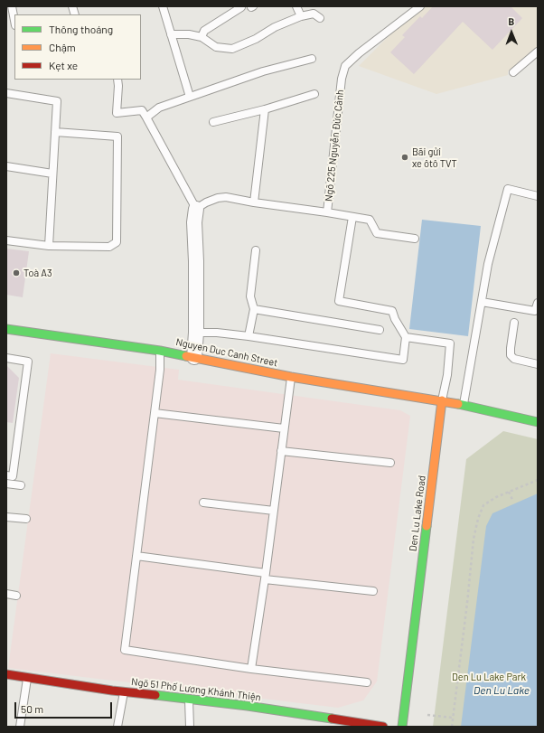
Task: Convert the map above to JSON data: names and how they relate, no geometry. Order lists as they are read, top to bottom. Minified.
{"streets":{"street":["Nguyen Duc Canh Street","Den Lu Lake Road","Ngõ 51 Phố Lương Khánh Thiện"],"lane":["Ngõ 225 Nguyễn Đức Cảnh"]},"crossings":[["Nguyen Duc Canh Street","Den Lu Lake Road"]],"water":["Den Lu Lake"],"parks":["Den Lu Lake Park"],"places":["Bãi gửi xe ôtô TVT","Toà A3"],"legend":["Thông thoáng","Chậm","Kẹt xe"],"scale_bar":"50 m","north":"top"}
